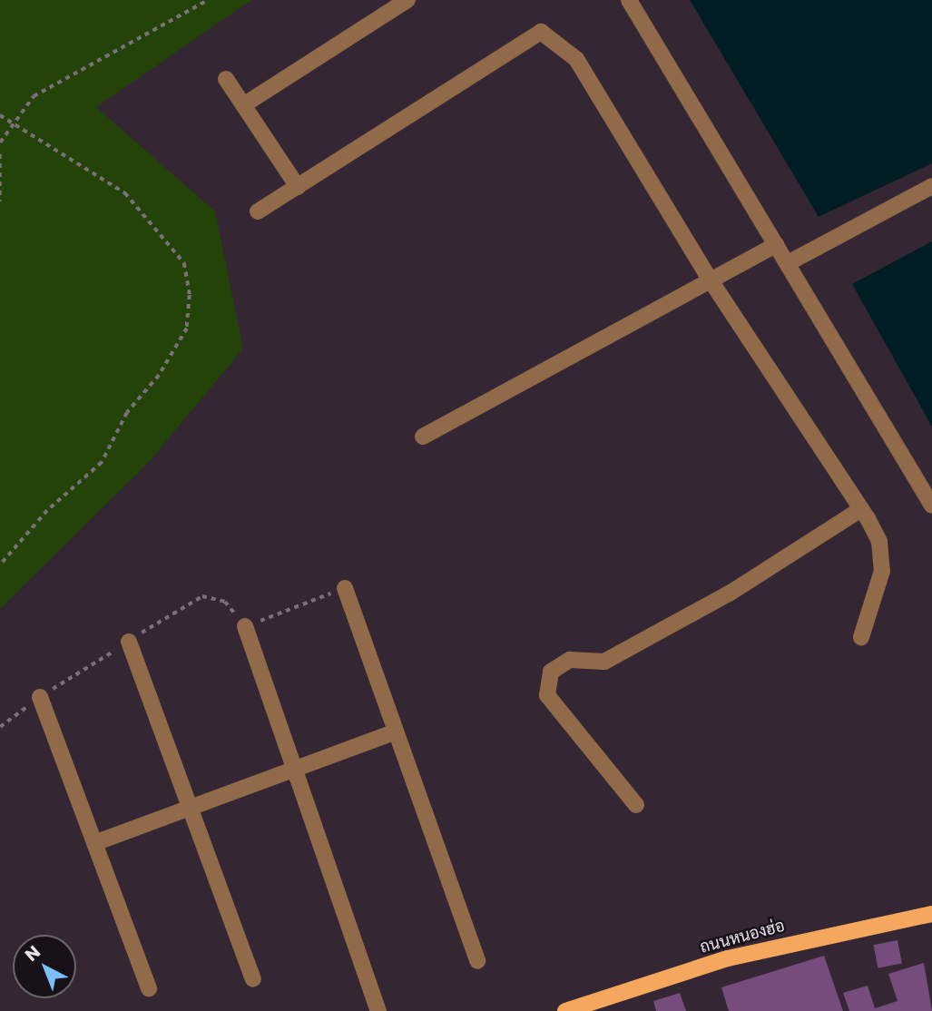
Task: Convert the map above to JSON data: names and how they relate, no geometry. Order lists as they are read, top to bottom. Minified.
{"streets":{"main road":["ถนนหนองฮ่อ"]},"north":"top left"}
